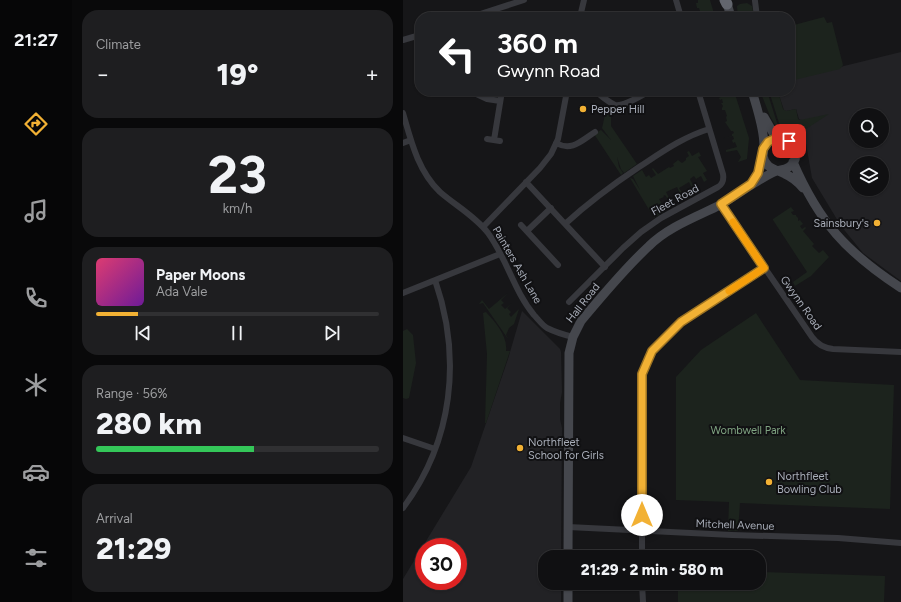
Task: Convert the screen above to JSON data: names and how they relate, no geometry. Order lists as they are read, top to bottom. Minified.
{"streets":{"street":["Fleet Road","Painters Ash Lane","Hall Road","Gwynn Road","Mitchell Avenue"]},"crossings":[["Painters Ash Lane","Hall Road"],["Hall Road","Gwynn Road"],["Hall Road","Mitchell Avenue"]],"parks":["Wombwell Park"],"places":["Pepper Hill","Sainsbury's","Northfleet School for Girls","Northfleet Bowling Club"],"page":{"tabs":"21:27","tile":["Climate",["23","km/h"],["Range · 56%","280 km"],["Arrival","21:29"]],"turn":["360 m","Gwynn Road"],"heat":["−","19°","+"],"song":["Paper Moons","Ada Vale"],"limit":"30","trip":"21:29 · 2 min · 580 m"}}
